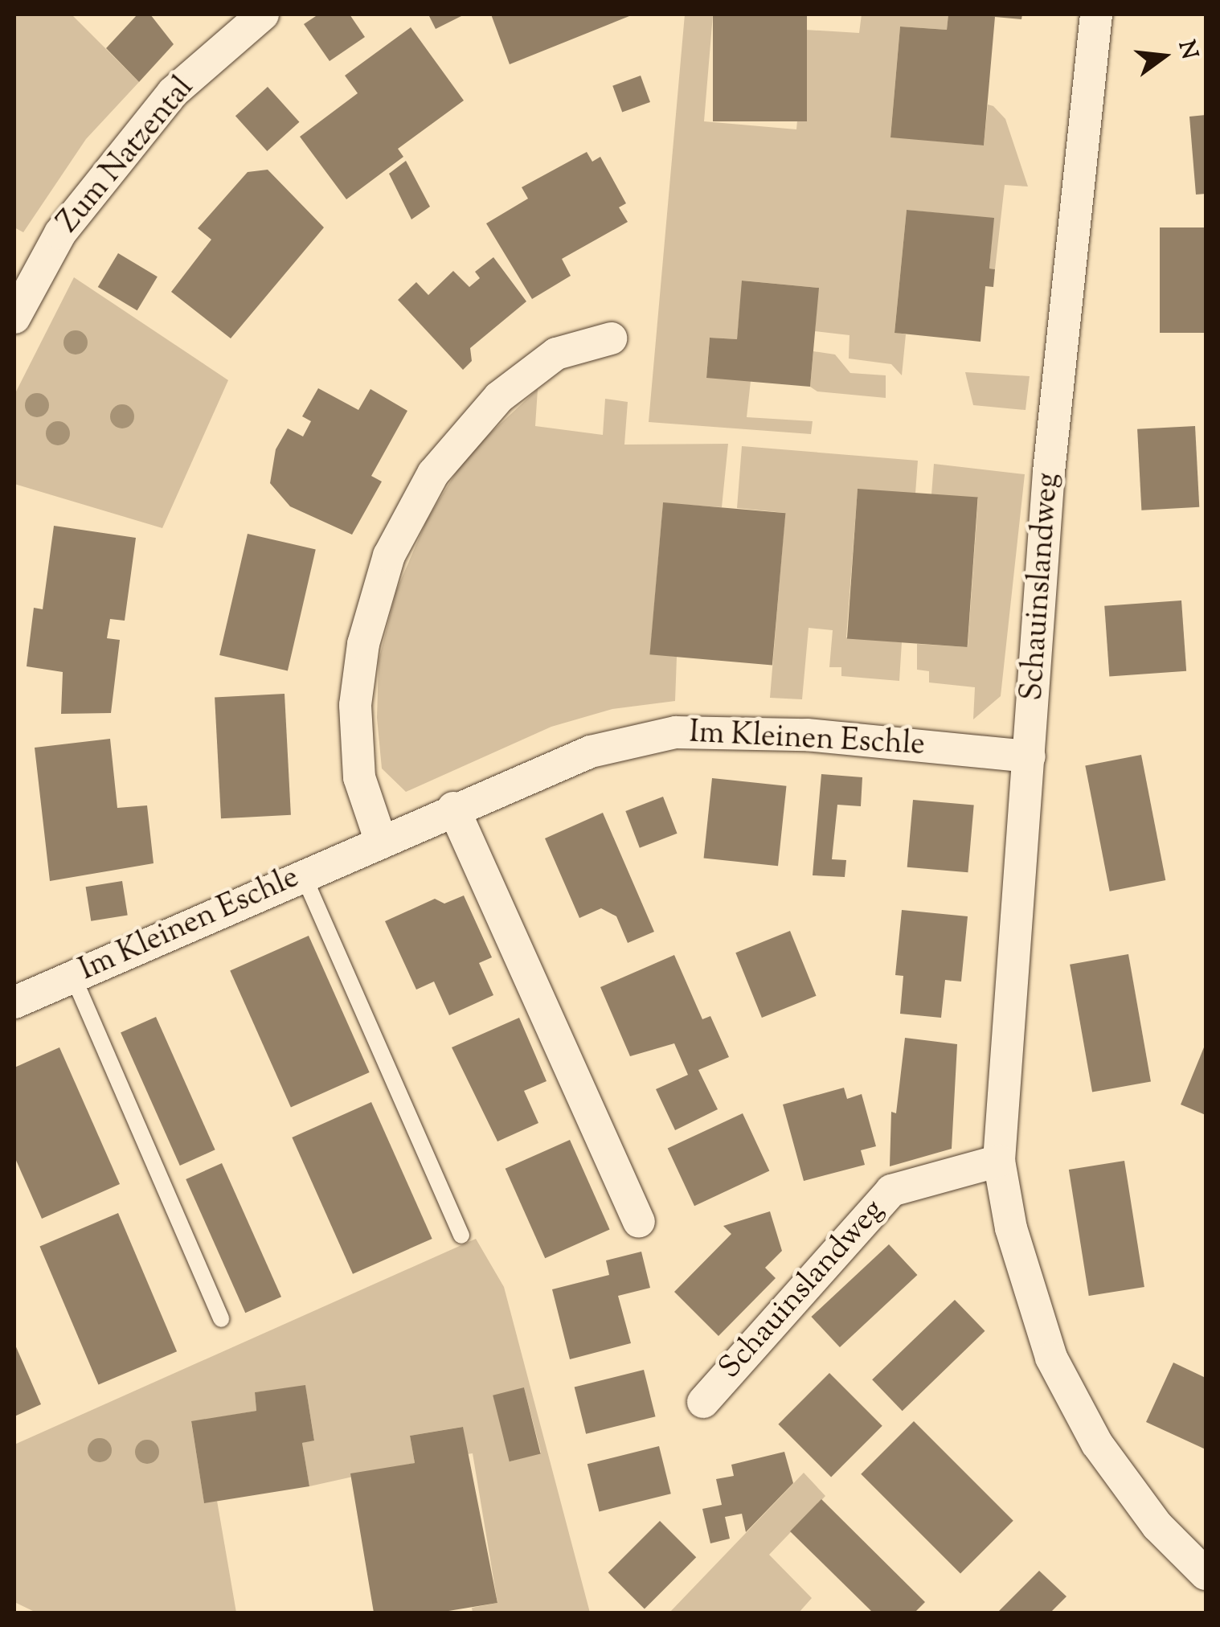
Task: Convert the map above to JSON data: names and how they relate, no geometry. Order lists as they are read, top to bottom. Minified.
{"streets":{"street":["Zum Natzental","Schauinslandweg","Im Kleinen Eschle"]},"crossings":[["Schauinslandweg","Im Kleinen Eschle"]],"north":"right"}
